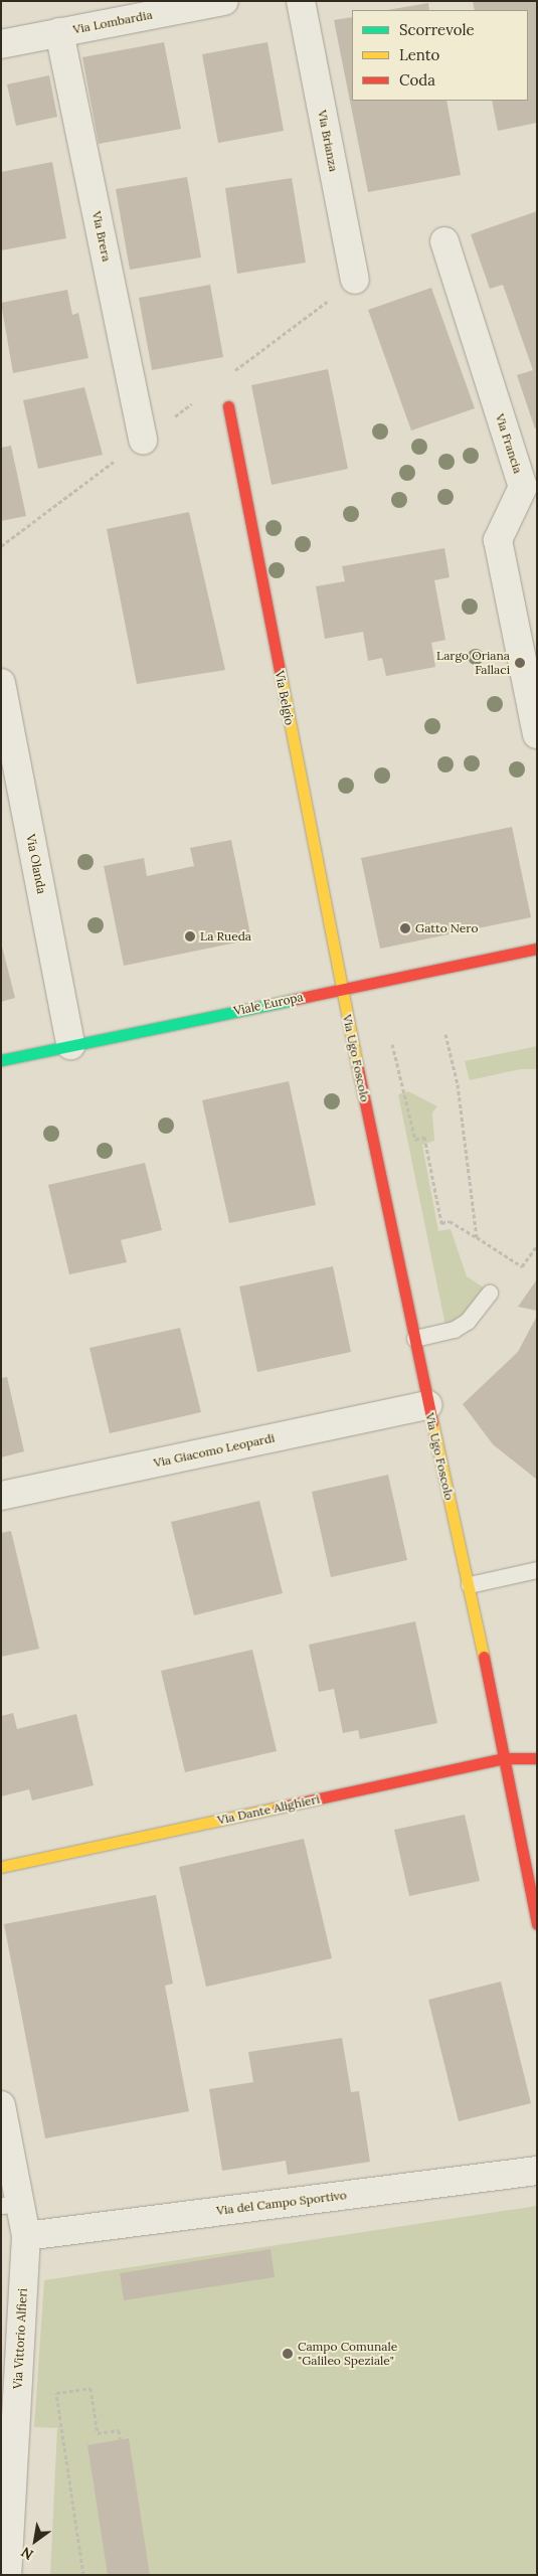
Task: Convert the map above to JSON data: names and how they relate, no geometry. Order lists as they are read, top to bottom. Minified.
{"streets":{"street":["Via Lombardia","Via Brianza","Via Brera","Via Francia","Via Belgio","Via Olanda","Viale Europa","Via Ugo Foscolo","Via Giacomo Leopardi","Via Dante Alighieri","Via del Campo Sportivo","Via Vittorio Alfieri"]},"crossings":[["Via Lombardia","Via Brera"],["Via Belgio","Viale Europa"],["Via Belgio","Via Ugo Foscolo"],["Via Olanda","Viale Europa"],["Viale Europa","Via Ugo Foscolo"],["Via Ugo Foscolo","Via Giacomo Leopardi"],["Via Ugo Foscolo","Via Dante Alighieri"],["Via del Campo Sportivo","Via Vittorio Alfieri"]],"places":["Largo Oriana Fallaci","Gatto Nero","La Rueda","Campo Comunale \"Galileo Speziale\""],"legend":["Scorrevole","Lento","Coda"],"north":"bottom left"}
